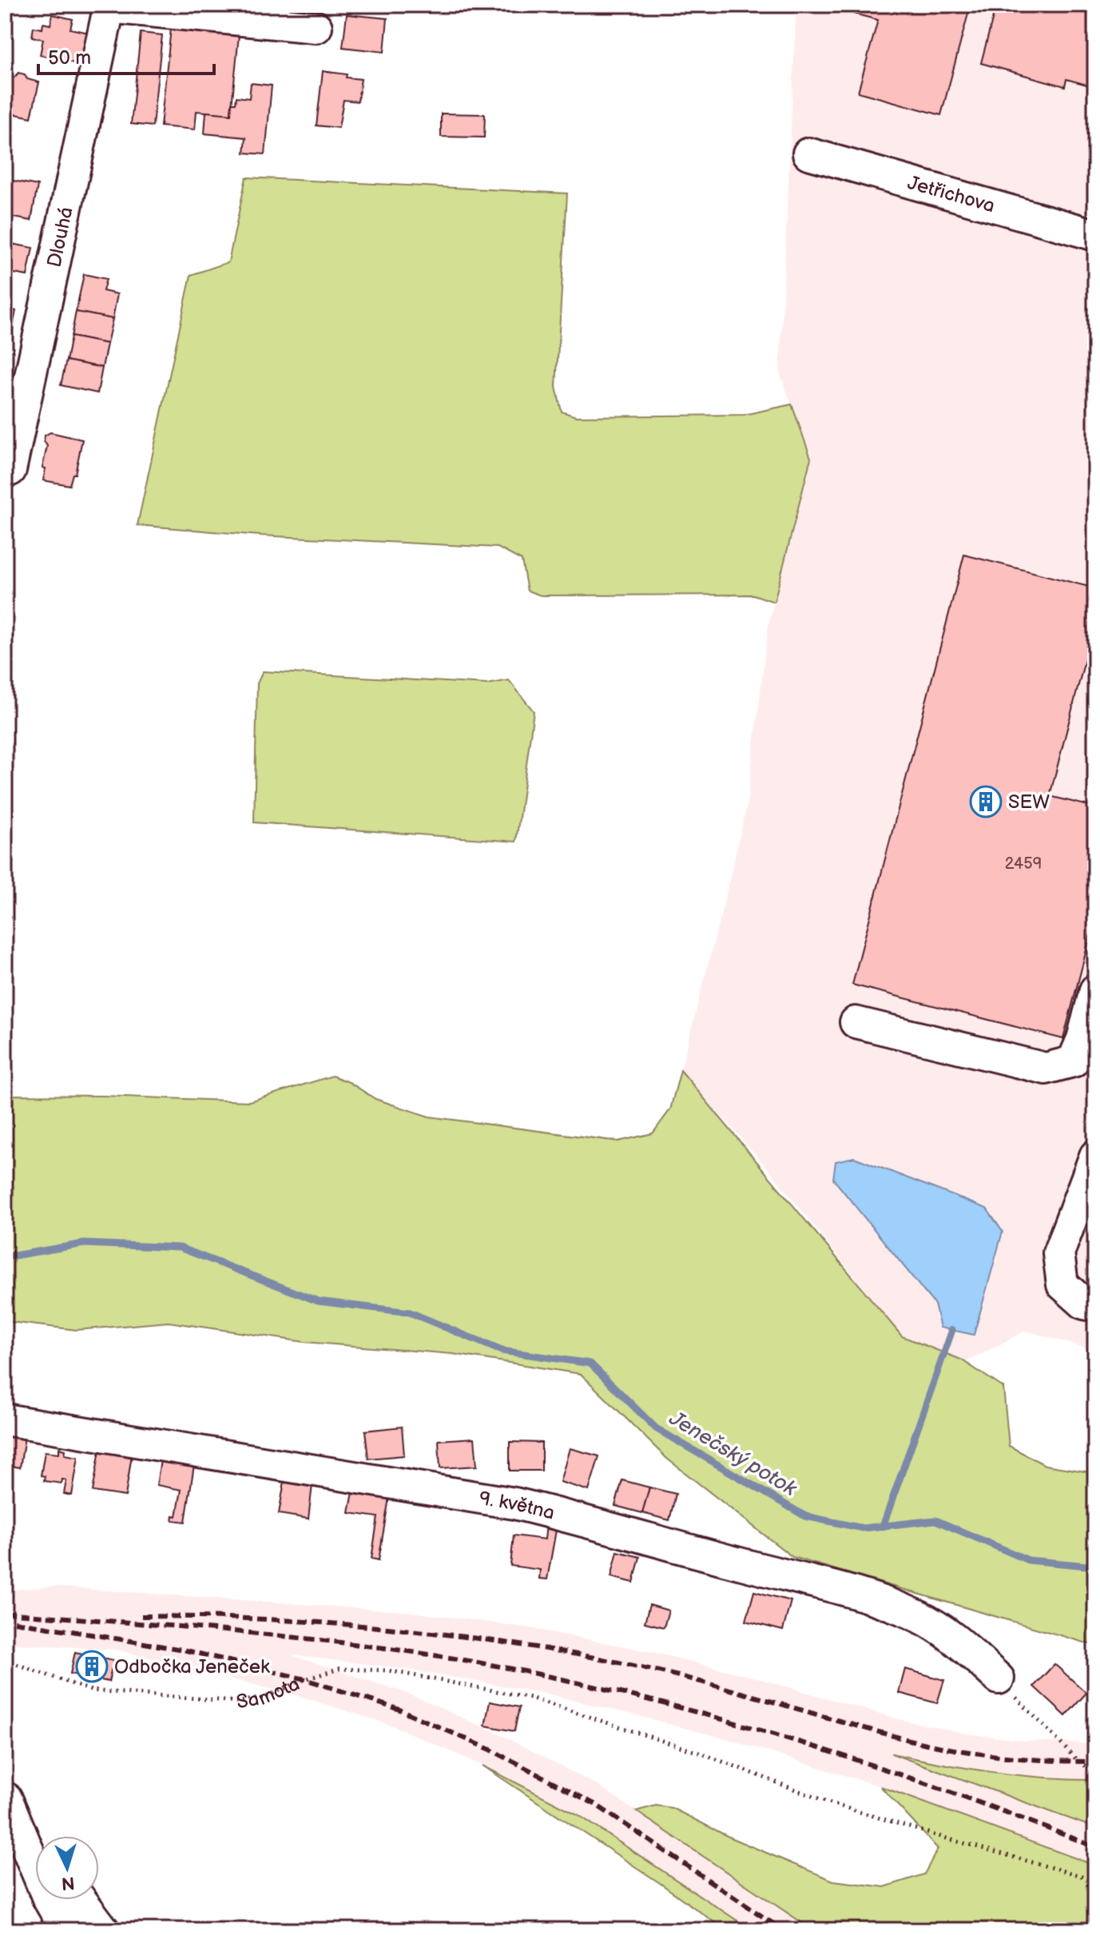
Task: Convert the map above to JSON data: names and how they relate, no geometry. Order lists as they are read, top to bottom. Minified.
{"streets":{"street":["Jetřichova","Dlouhá","9. května"],"path":["Samota"]},"water":["Jenečský potok"],"places":{"building":["SEW","Odbočka Jeneček"]},"house_numbers":["2459"],"scale_bar":"50 m","north":"bottom"}
